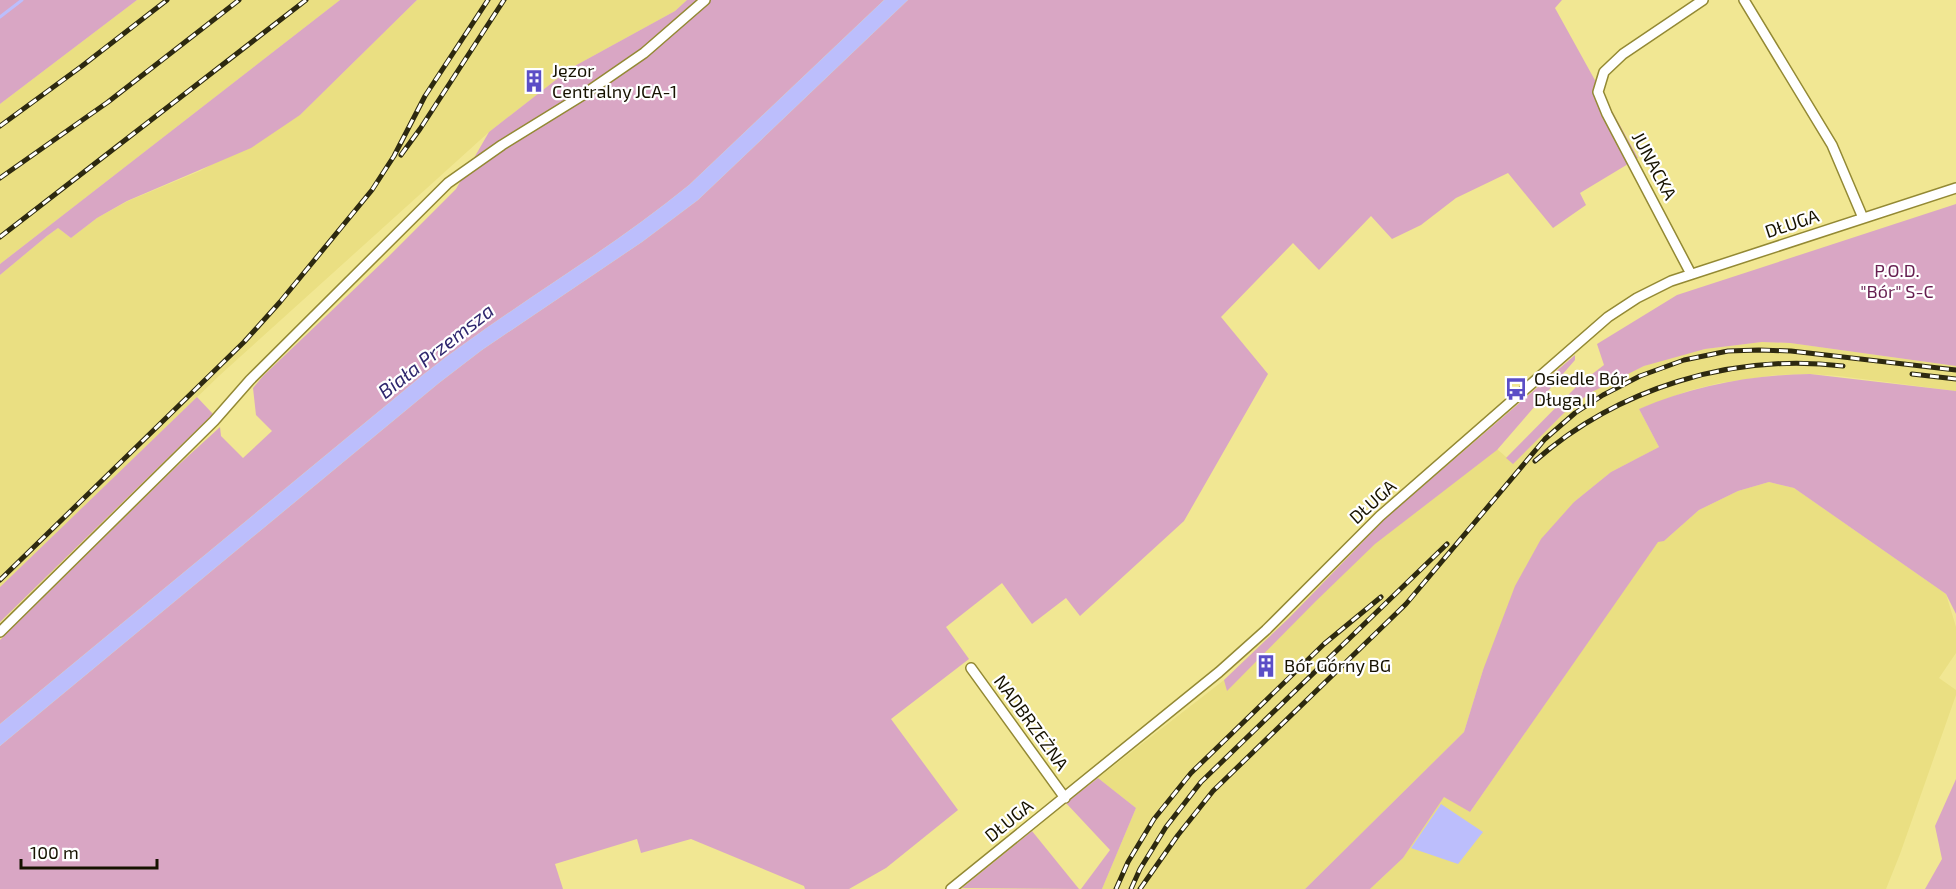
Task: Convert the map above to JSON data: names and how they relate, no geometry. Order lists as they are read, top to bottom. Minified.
{"streets":{"street":["JUNACKA","DŁUGA","NADBRZEŻNA"]},"crossings":[["JUNACKA","DŁUGA"],["DŁUGA","NADBRZEŻNA"]],"water":["Biała Przemsza"],"parks":["P.O.D. \"Bór\" S-C"],"places":{"building":["Jęzor Centralny JCA-1","Bór Górny BG"],"bus stop":["Osiedle Bór Długa II"]},"scale_bar":"100 m"}
